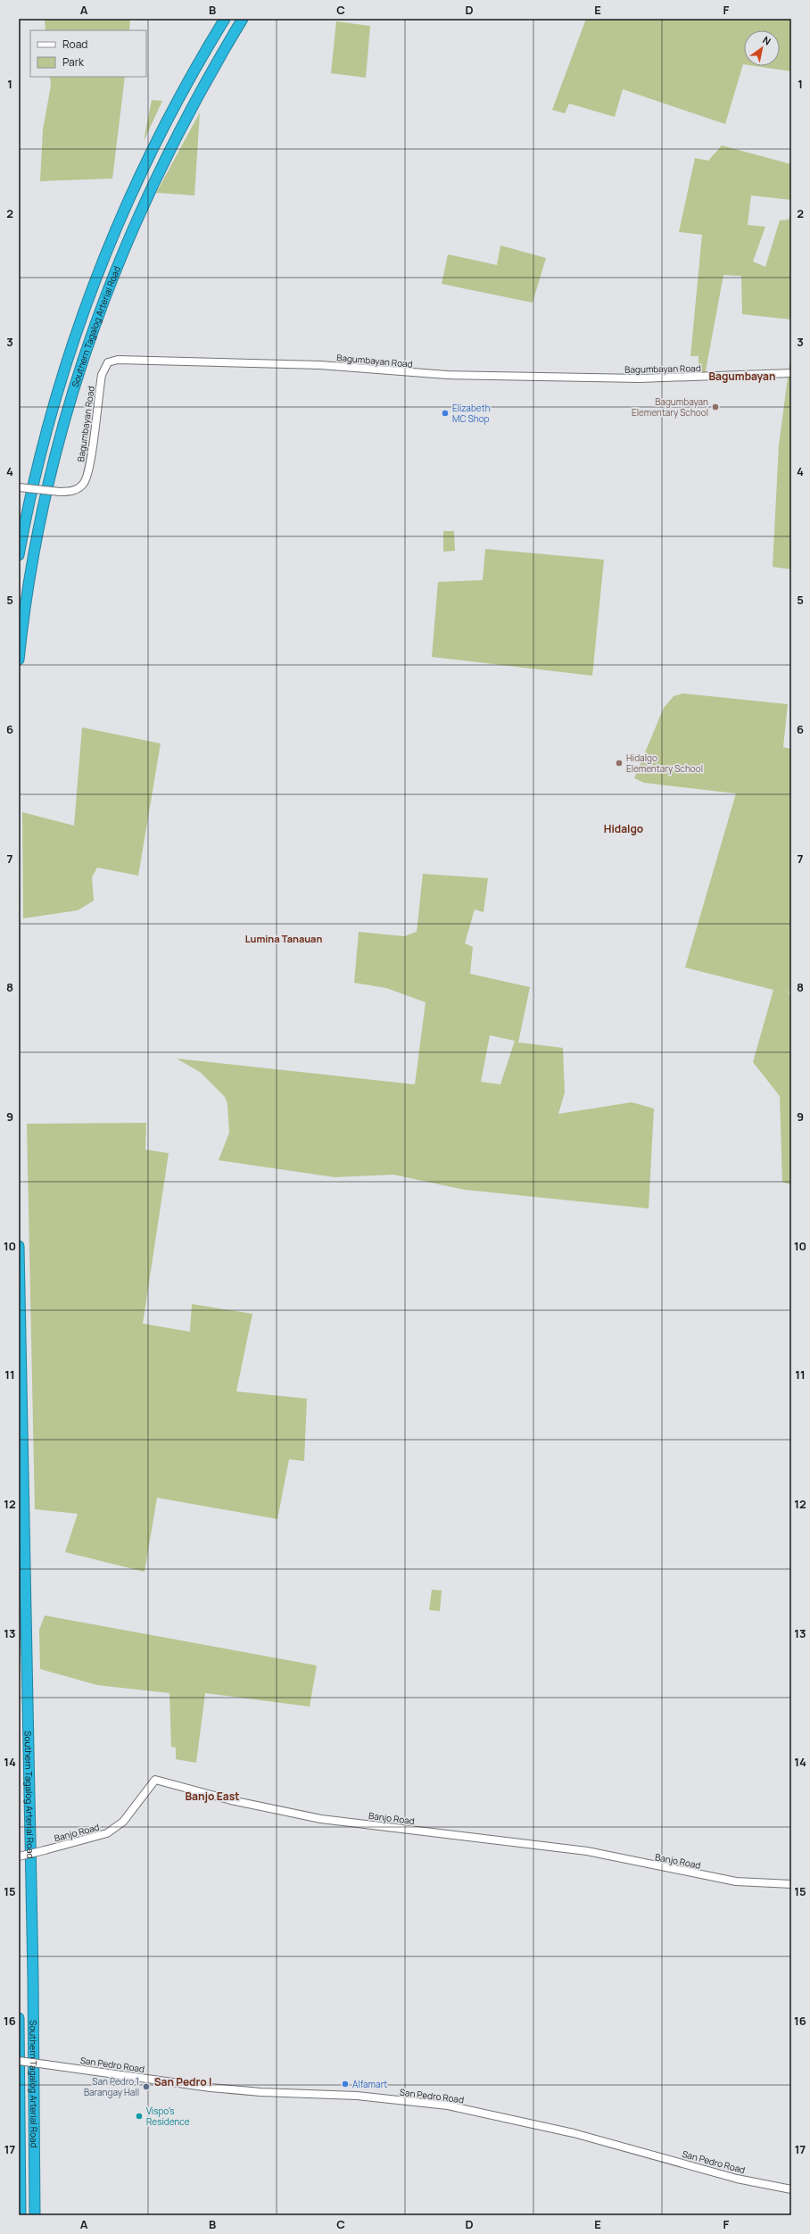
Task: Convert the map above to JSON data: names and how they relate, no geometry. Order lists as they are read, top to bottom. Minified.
{"streets":{"highway":["Southern Tagalog Arterial Road"],"street":["Bagumbayan Road","Banjo Road","San Pedro Road"]},"districts":["Bagumbayan","Hidalgo","Lumina Tanauan","Banjo East","San Pedro I"],"places":["Bagumbayan Elementary School","Elizabeth MC Shop","Hidalgo Elementary School","Alfamart","San Pedro 1 Barangay Hall","Vispo's Residence"],"legend":["Road","Park"],"north":"top right","grid":{"columns":["A","B","C","D","E","F"],"rows":["1","2","3","4","5","6","7","8","9","10","11","12","13","14","15","16","17"]}}
